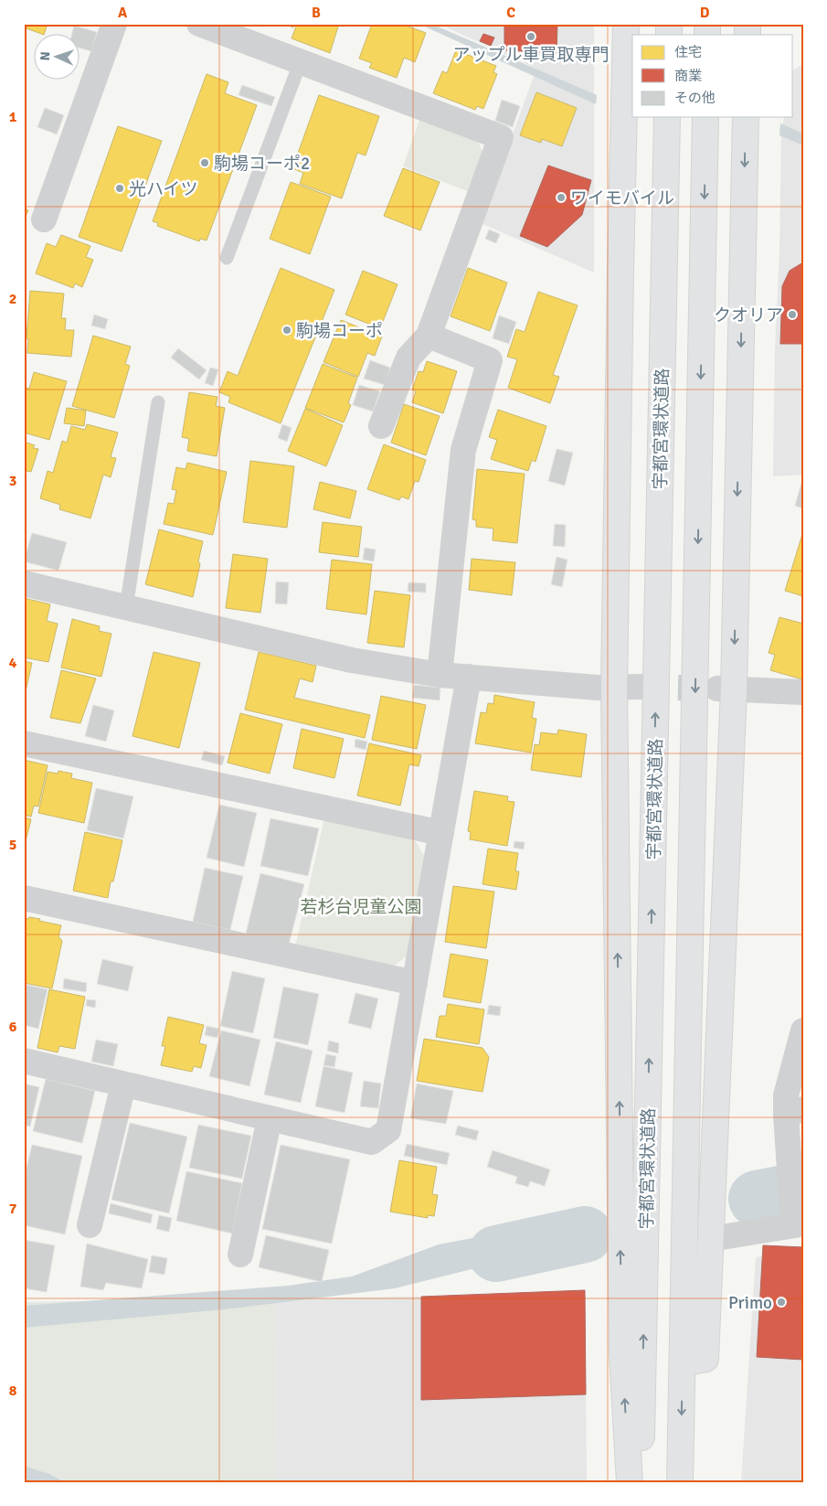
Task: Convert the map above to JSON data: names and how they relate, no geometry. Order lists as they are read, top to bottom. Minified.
{"streets":{"highway":["宇都宮環状道路"]},"parks":["若杉台児童公園"],"places":["アップル車買取専門","駒場コーポ2","光ハイツ","ワイモバイル","クオリア","駒場コーポ","Primo"],"legend":["住宅","商業","その他"],"north":"left","grid":{"columns":["A","B","C","D"],"rows":["1","2","3","4","5","6","7","8"]}}
